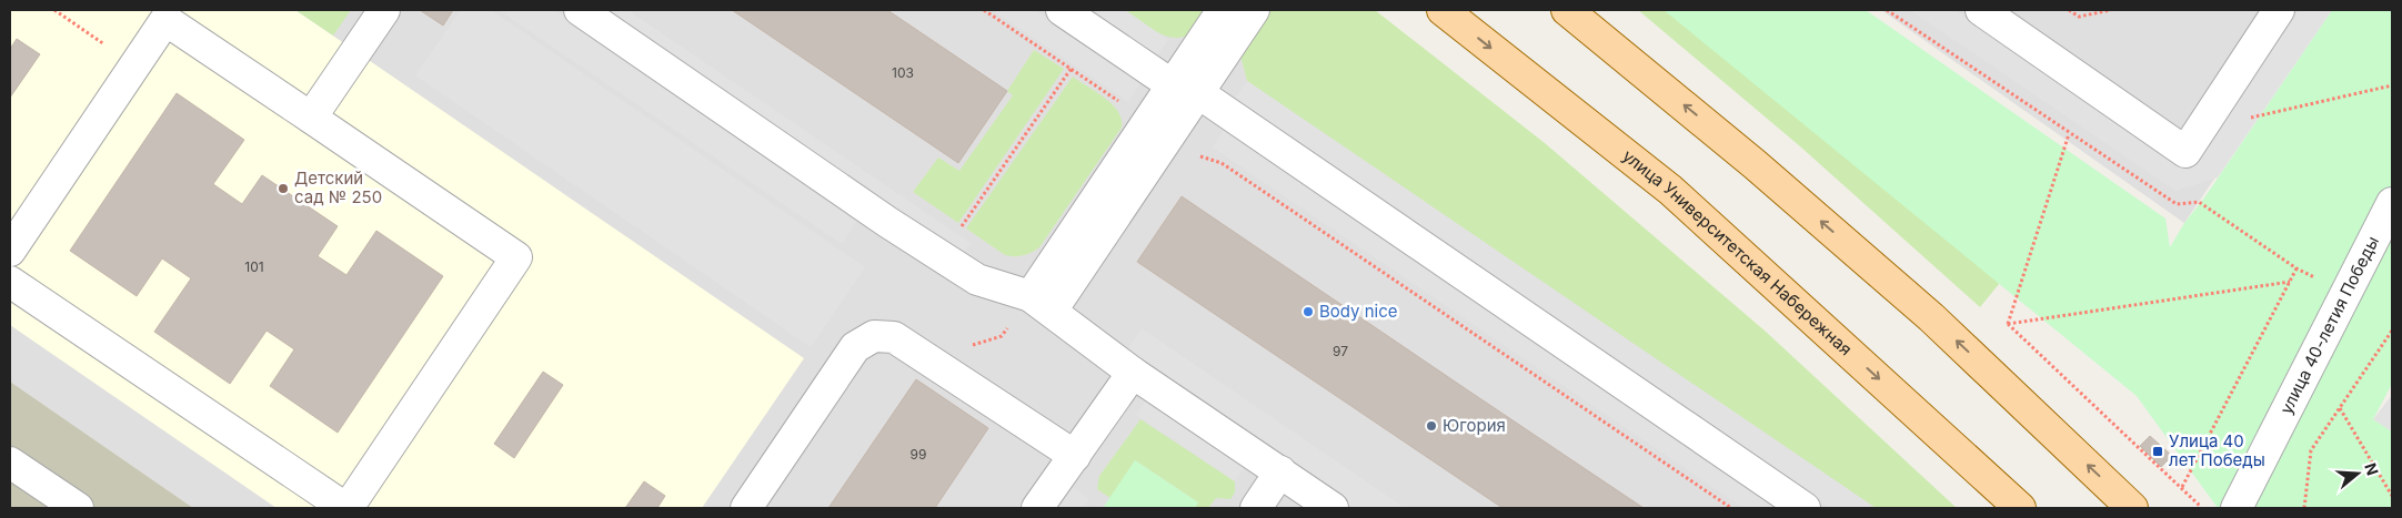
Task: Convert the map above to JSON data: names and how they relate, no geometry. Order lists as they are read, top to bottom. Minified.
{"streets":{"main road":["улица Университетская Набережная"],"street":["улица 40-летия Победы"]},"places":{"other":["Детский сад № 250","Body nice","Югория"],"transit":["Улица 40 лет Победы"]},"house_numbers":["103","101","97","99"],"north":"right"}
